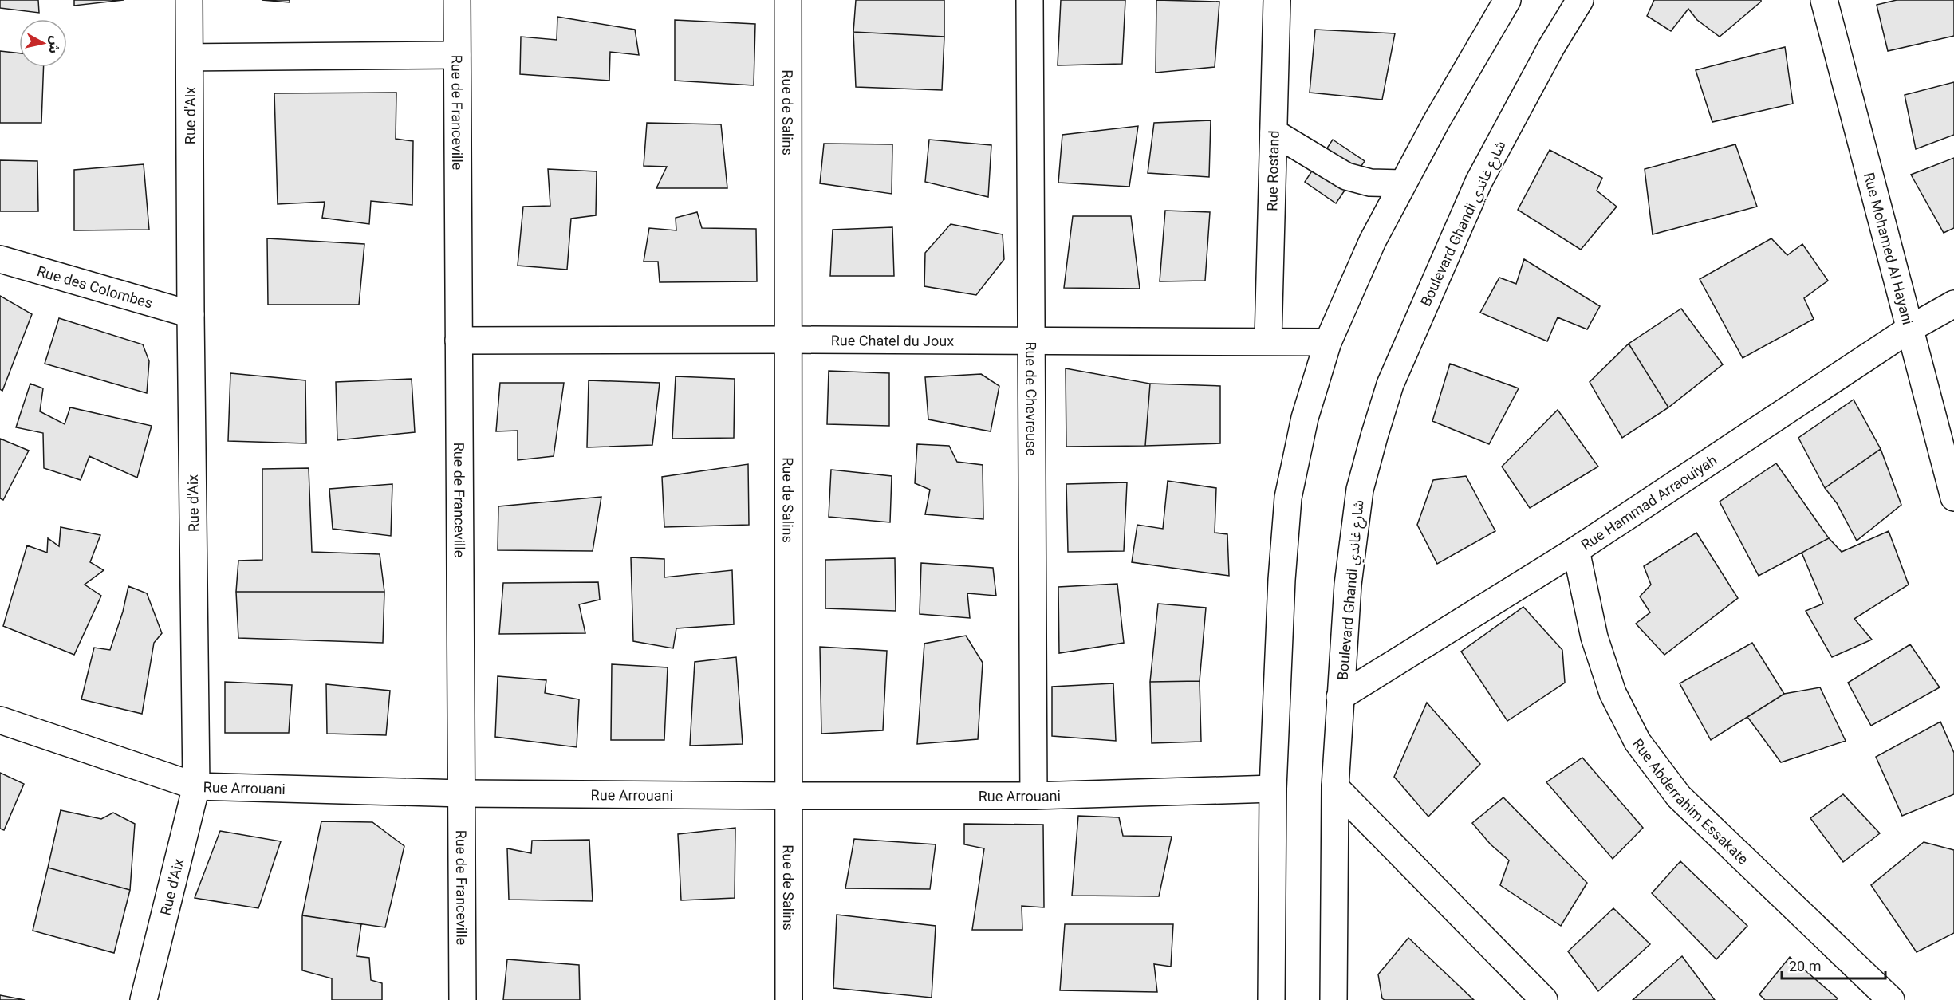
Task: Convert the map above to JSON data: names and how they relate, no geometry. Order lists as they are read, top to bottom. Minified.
{"streets":{"street":["Rue de Franceville","Rue de Salins","Rue d'Aix","Rue Rostand","Boulevard Ghandi شارع غاندي","Rue Mohamed Al Hayani","Rue des Colombes","Rue Chatel du Joux","Rue de Chevreuse","Rue Hammad Arraouiyah","Rue Arrouani","Rue Abderrahim Essakate"]},"crossings":[["Rue de Franceville","Rue Chatel du Joux"],["Rue de Franceville","Rue Arrouani"],["Rue de Salins","Rue Chatel du Joux"],["Rue de Salins","Rue Arrouani"],["Rue d'Aix","Rue des Colombes"],["Rue d'Aix","Rue Arrouani"],["Rue Rostand","Rue Chatel du Joux"],["Boulevard Ghandi شارع غاندي","Rue Hammad Arraouiyah"],["Rue Mohamed Al Hayani","Rue Hammad Arraouiyah"],["Rue Chatel du Joux","Rue de Chevreuse"],["Rue de Chevreuse","Rue Arrouani"],["Rue Hammad Arraouiyah","Rue Abderrahim Essakate"]],"scale_bar":"20 m","north":"right"}
